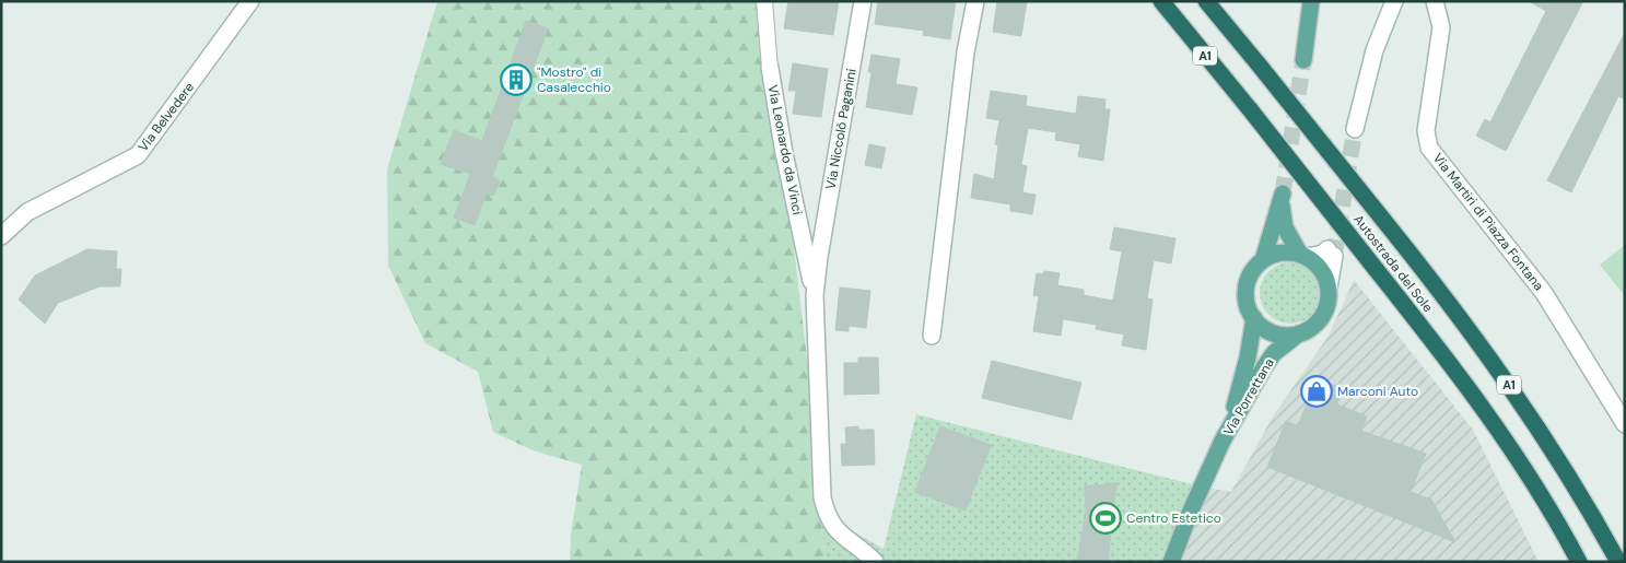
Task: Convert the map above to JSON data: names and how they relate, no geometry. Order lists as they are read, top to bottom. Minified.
{"streets":{"highway":["A1","Autostrada del Sole"],"main road":["Via Porrettana"],"street":["Via Belvedere","Via Niccolò Paganini","Via Leonardo da Vinci","Via Martiri di Piazza Fontana"]},"crossings":[["Via Niccolò Paganini","Via Leonardo da Vinci"]],"places":{"building":["\"Mostro\" di Casalecchio"],"shop":["Marconi Auto"],"sports":["Centro Estetico"]}}
